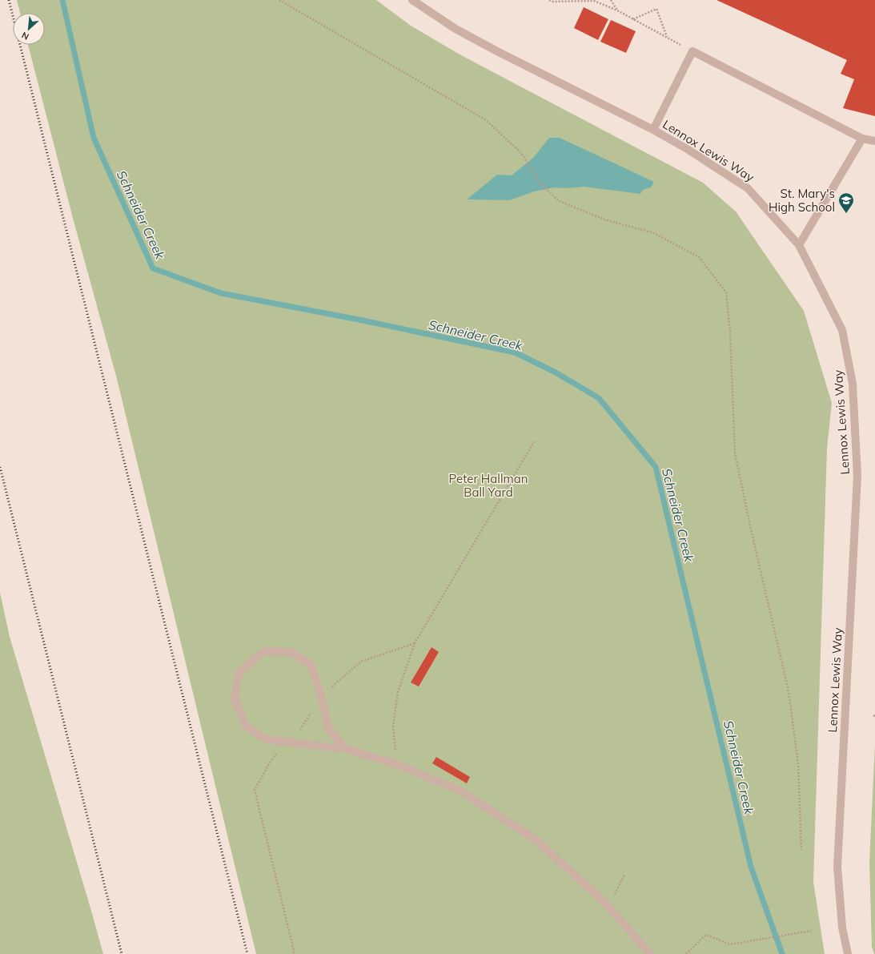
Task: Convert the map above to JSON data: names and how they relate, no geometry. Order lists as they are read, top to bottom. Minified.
{"streets":{"street":["Lennox Lewis Way"]},"water":["Schneider Creek"],"parks":["Peter Hallman Ball Yard"],"places":{"school or university":["St. Mary's High School"]},"north":"bottom left"}
